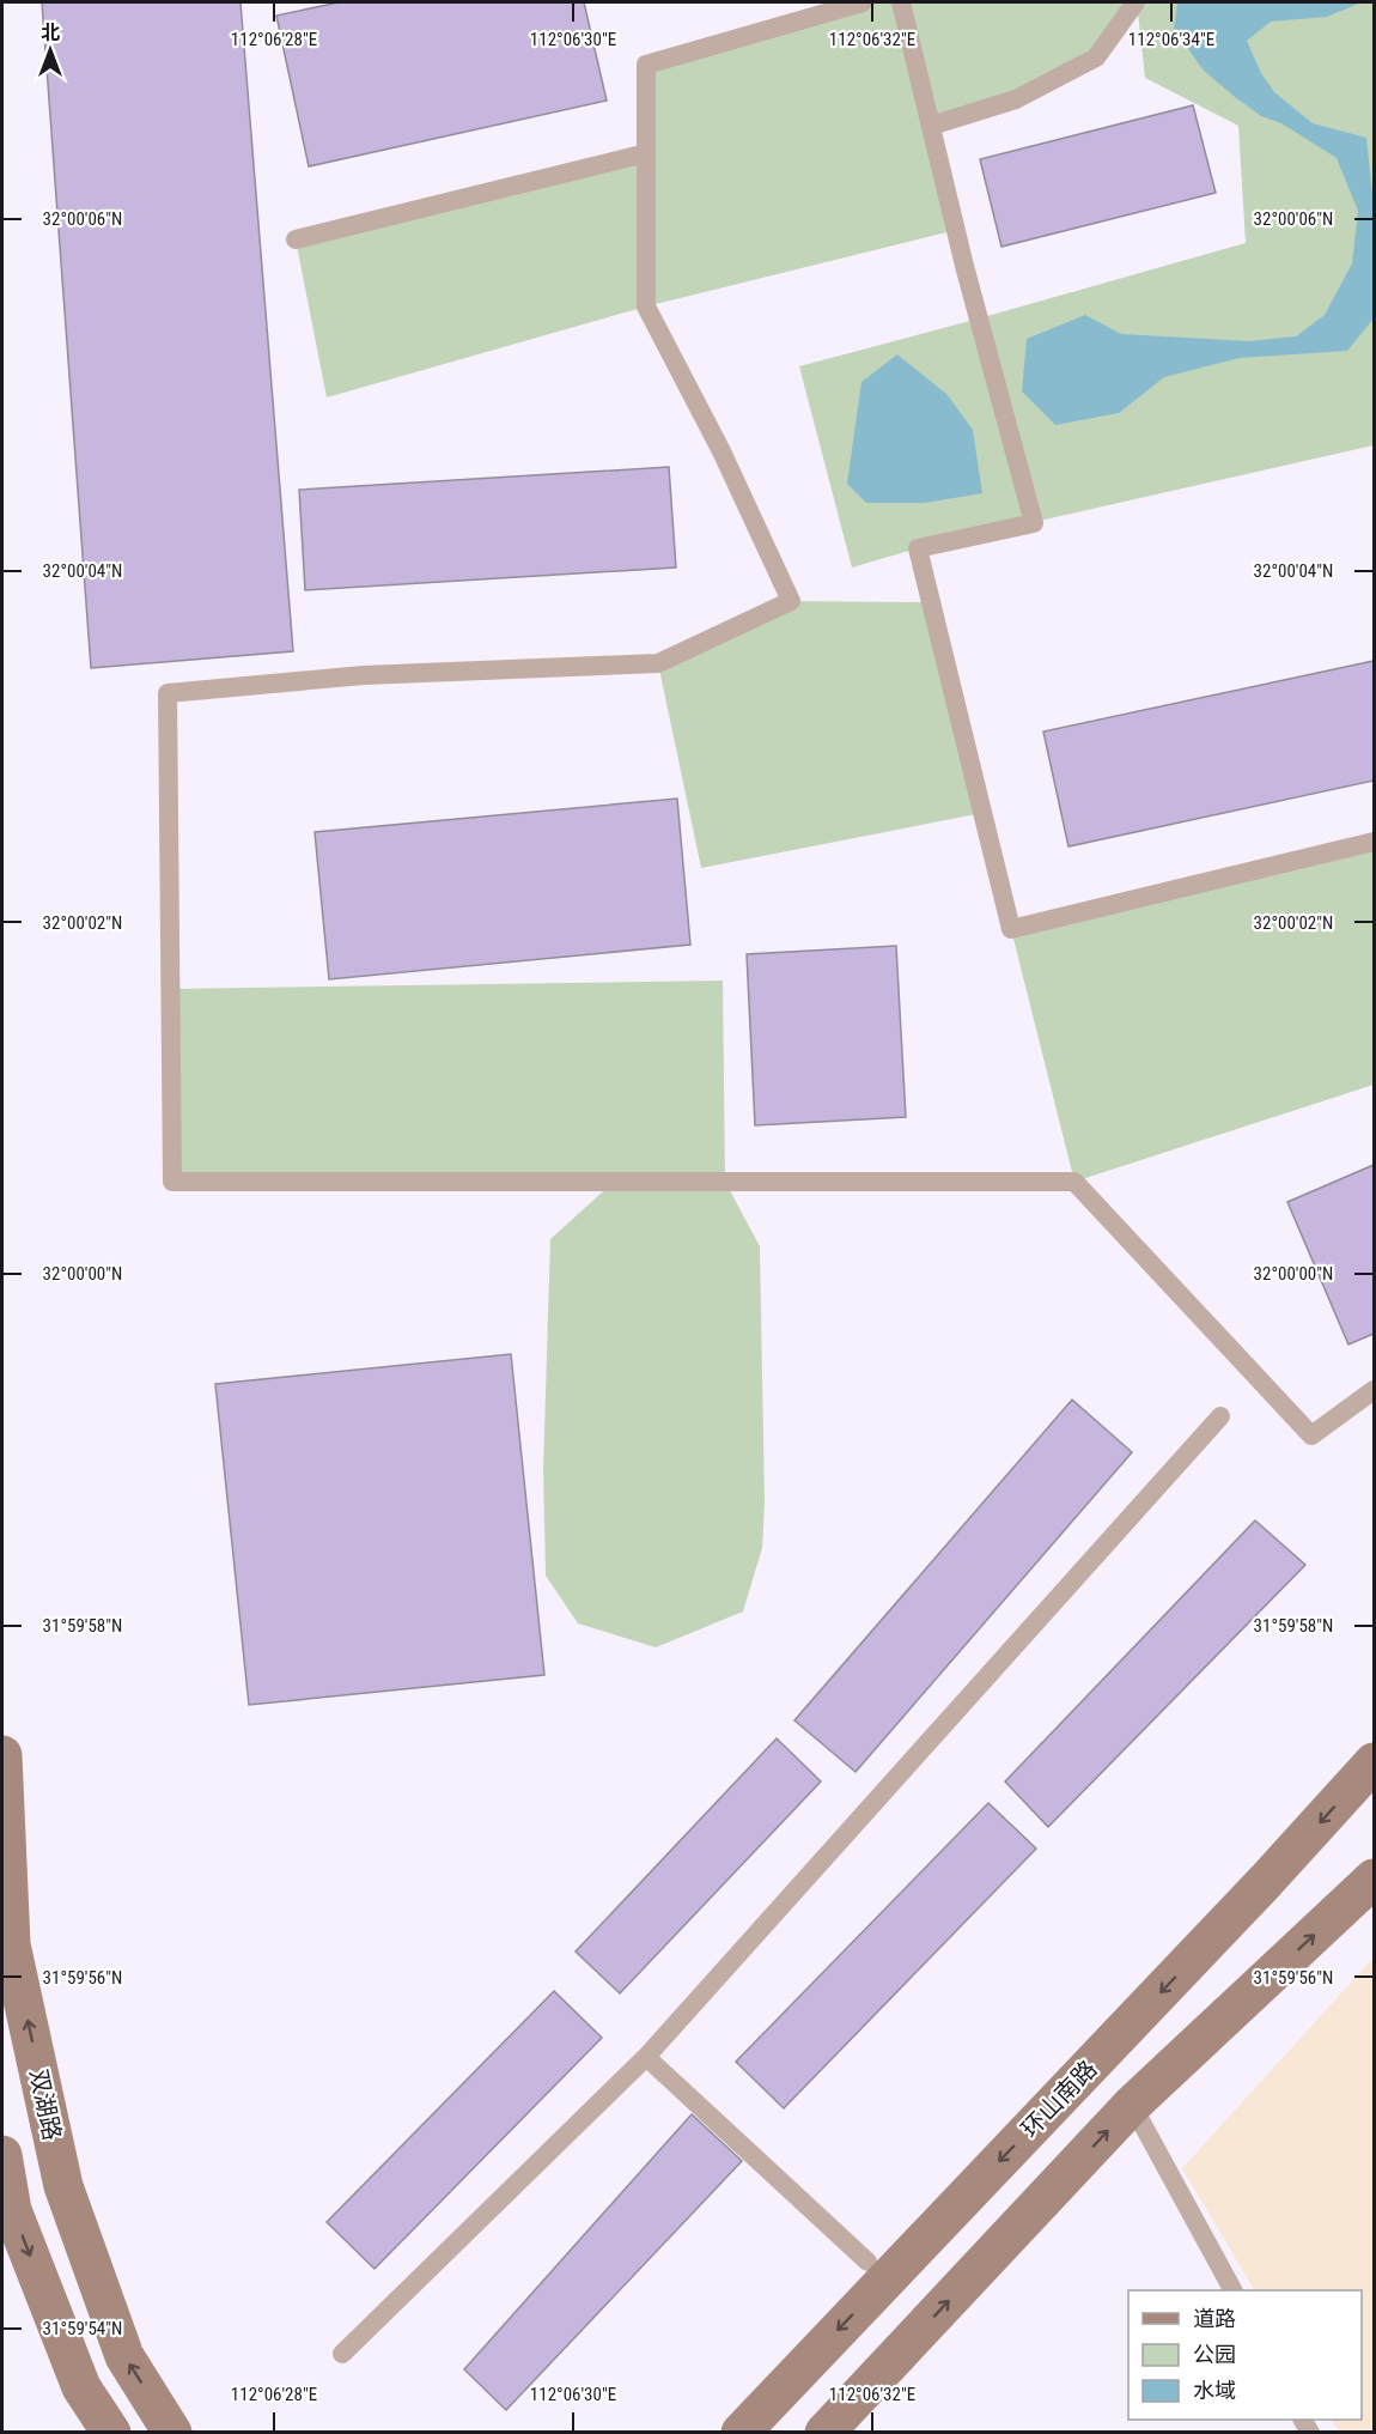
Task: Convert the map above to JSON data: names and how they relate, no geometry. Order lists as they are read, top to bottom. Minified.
{"streets":{"main road":["环山南路","双湖路"]},"legend":["道路","公园","水域"],"north":"top","coordinates":["112°06'28\"E","112°06'30\"E","112°06'32\"E","112°06'34\"E","32°00'06\"N","32°00'04\"N","32°00'02\"N","32°00'00\"N","31°59'58\"N","31°59'56\"N","31°59'54\"N"]}
